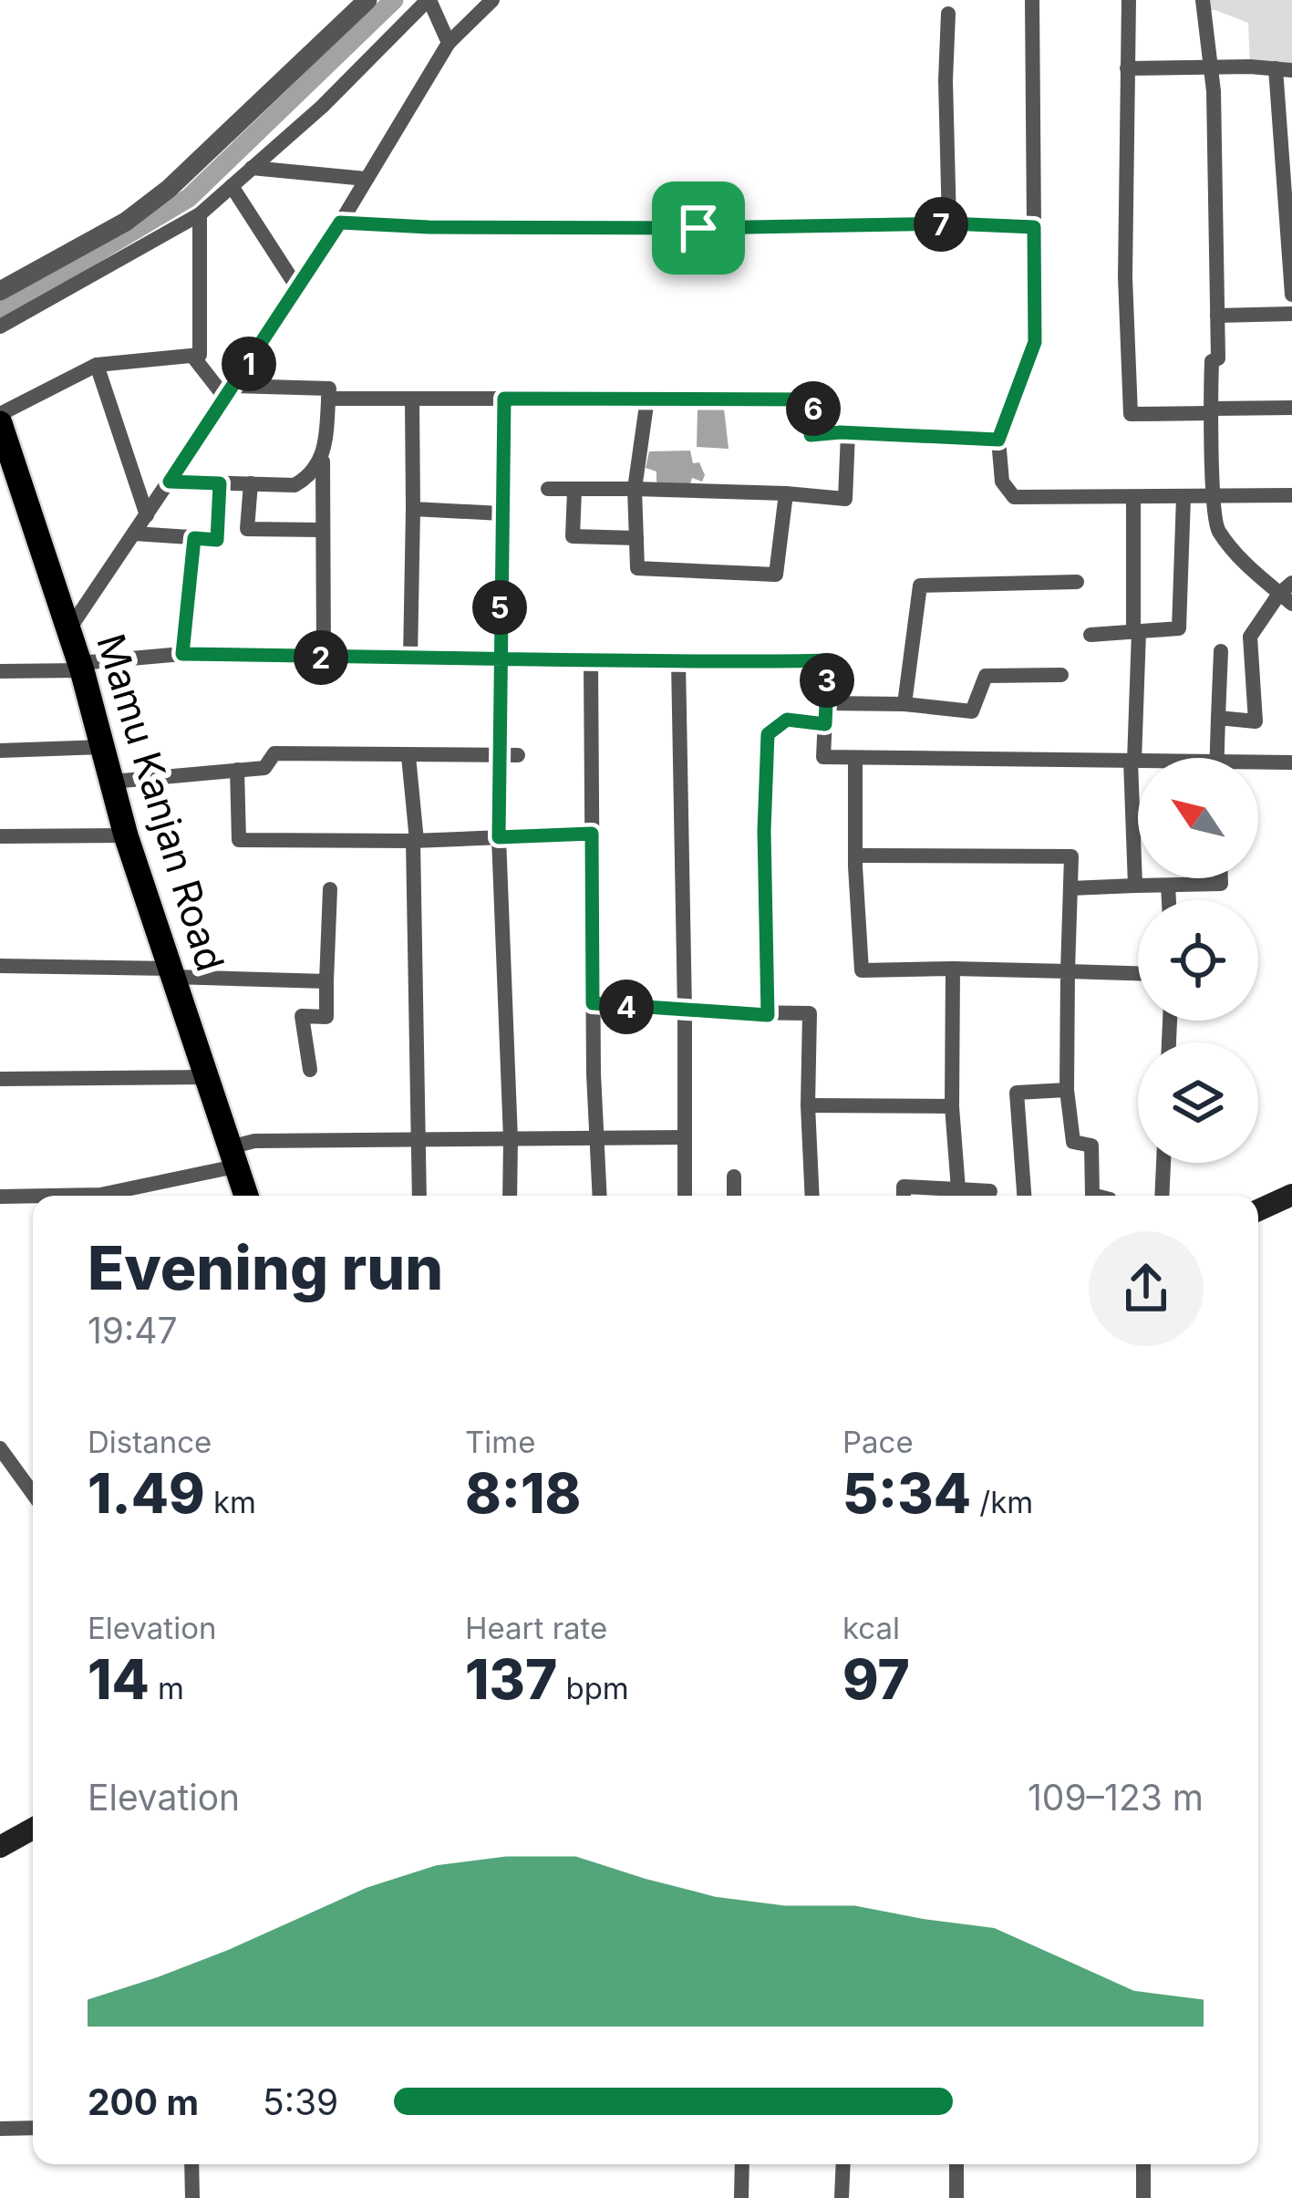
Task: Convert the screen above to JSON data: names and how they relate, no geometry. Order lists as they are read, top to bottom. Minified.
{"streets":{"main road":["Mamu Kanjan Road"]},"north":"top left","page":{"pins":["7","1","6","5","2","3","4"],"heading":["Evening run","19:47"],"stats":[["Distance","1.49 km"],["Time","8:18"],["Pace","5:34 /km"],["Elevation","14 m"],["Heart rate","137 bpm"],["kcal","97"]],"chart":["Elevation","109–123 m"],"list":[{"name":"200 m","note":"5:39"}]}}
